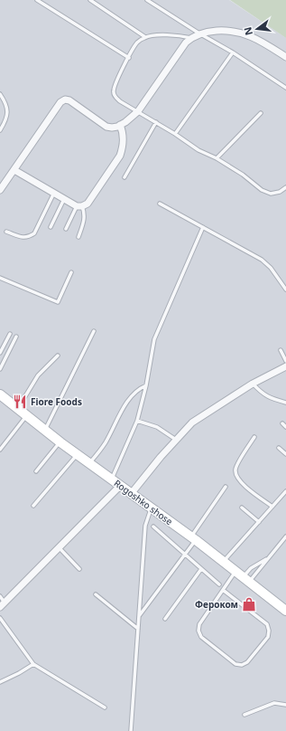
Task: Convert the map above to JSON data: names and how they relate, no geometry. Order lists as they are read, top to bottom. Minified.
{"streets":{"main road":["Rogoshko shose"]},"places":{"restaurant":["Fiore Foods"],"shop":["Фероком"]},"north":"left"}
